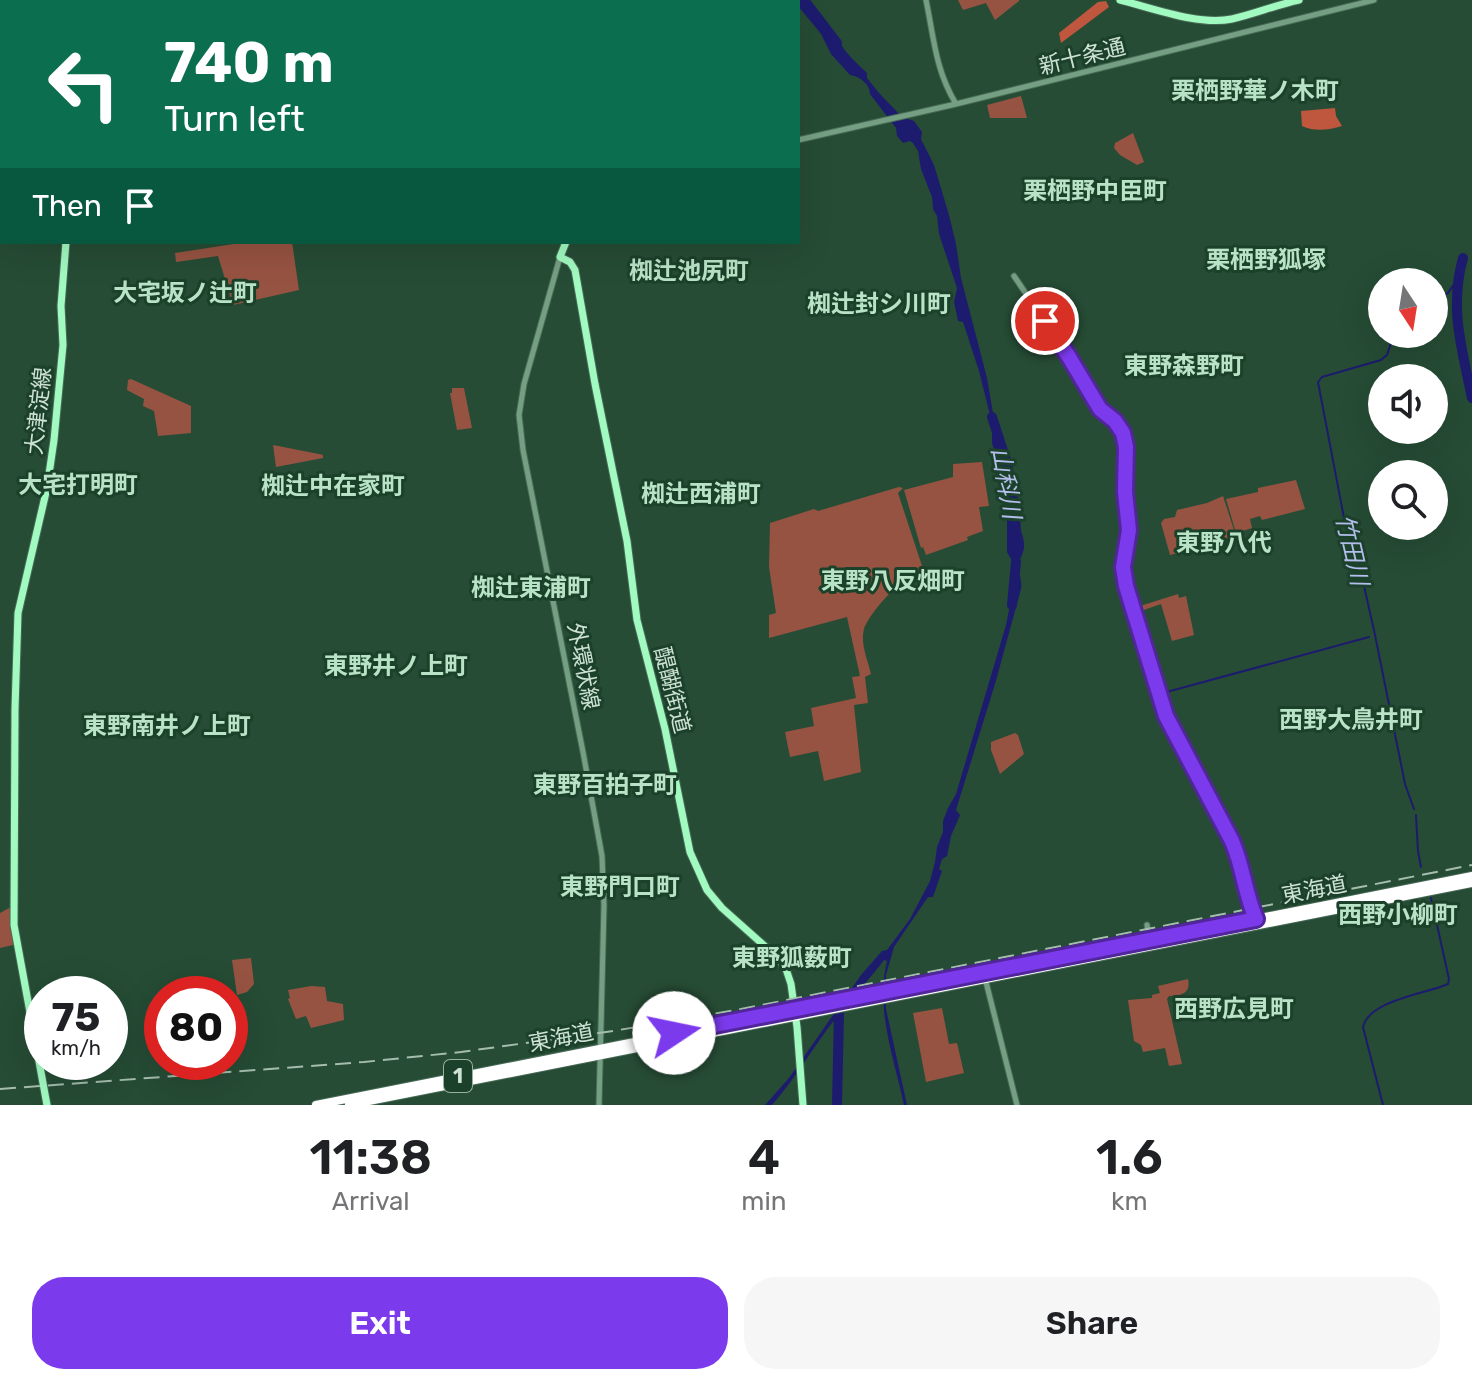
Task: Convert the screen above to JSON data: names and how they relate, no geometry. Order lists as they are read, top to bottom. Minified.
{"streets":{"highway":["東海道","1"],"main road":["大津淀線","外環状線","醍醐街道"],"street":["新十条通"]},"crossings":[["外環状線","醍醐街道"],["外環状線","東海道"],["醍醐街道","東海道"]],"districts":["栗栖野華ノ木町","栗栖野中臣町","栗栖野狐塚","椥辻池尻町","大宅坂ノ辻町","椥辻封シ川町","東野森野町","大宅打明町","椥辻中在家町","椥辻西浦町","東野八代","東野八反畑町","椥辻東浦町","東野井ノ上町","西野大鳥井町","東野南井ノ上町","東野百拍子町","東野門口町","西野小柳町","東野狐薮町","西野広見町"],"water":["山科川","竹田川"],"north":"bottom","page":{"turn":["740 m","Turn left"],"then":"Then","speed":"75 km/h","limit":"80","eta":["11:38","Arrival","4","min","1.6","km"],"buttons":["Exit","Share"]}}
